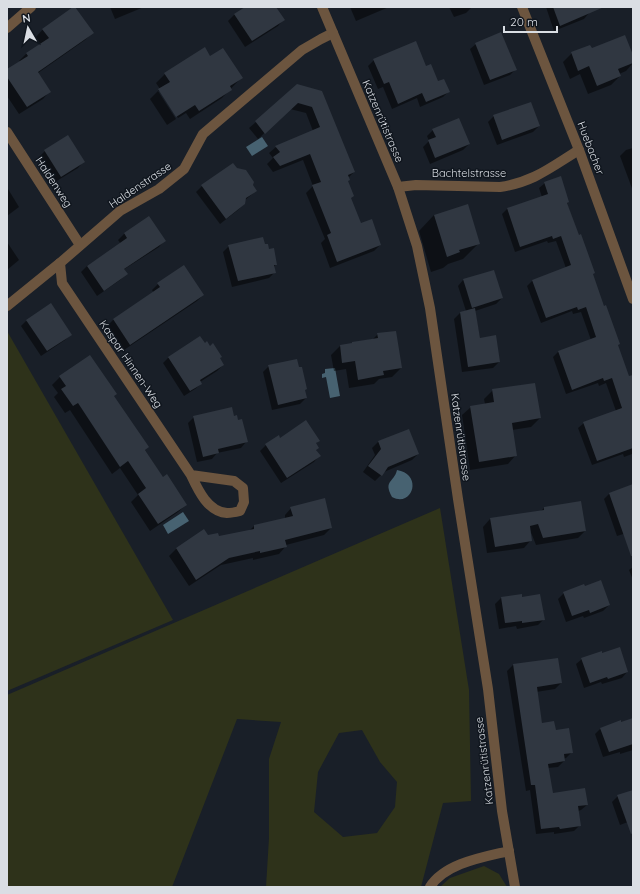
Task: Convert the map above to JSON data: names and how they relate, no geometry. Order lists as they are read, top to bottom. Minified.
{"streets":{"street":["Katzenrütistrasse","Huebacher","Bachtelstrasse","Haldenweg","Haldenstrasse","Kaspar Hinnen-Weg"]},"crossings":[["Katzenrütistrasse","Bachtelstrasse"],["Katzenrütistrasse","Haldenstrasse"],["Huebacher","Bachtelstrasse"],["Haldenweg","Haldenstrasse"],["Haldenstrasse","Kaspar Hinnen-Weg"]],"scale_bar":"20 m","north":"top"}
